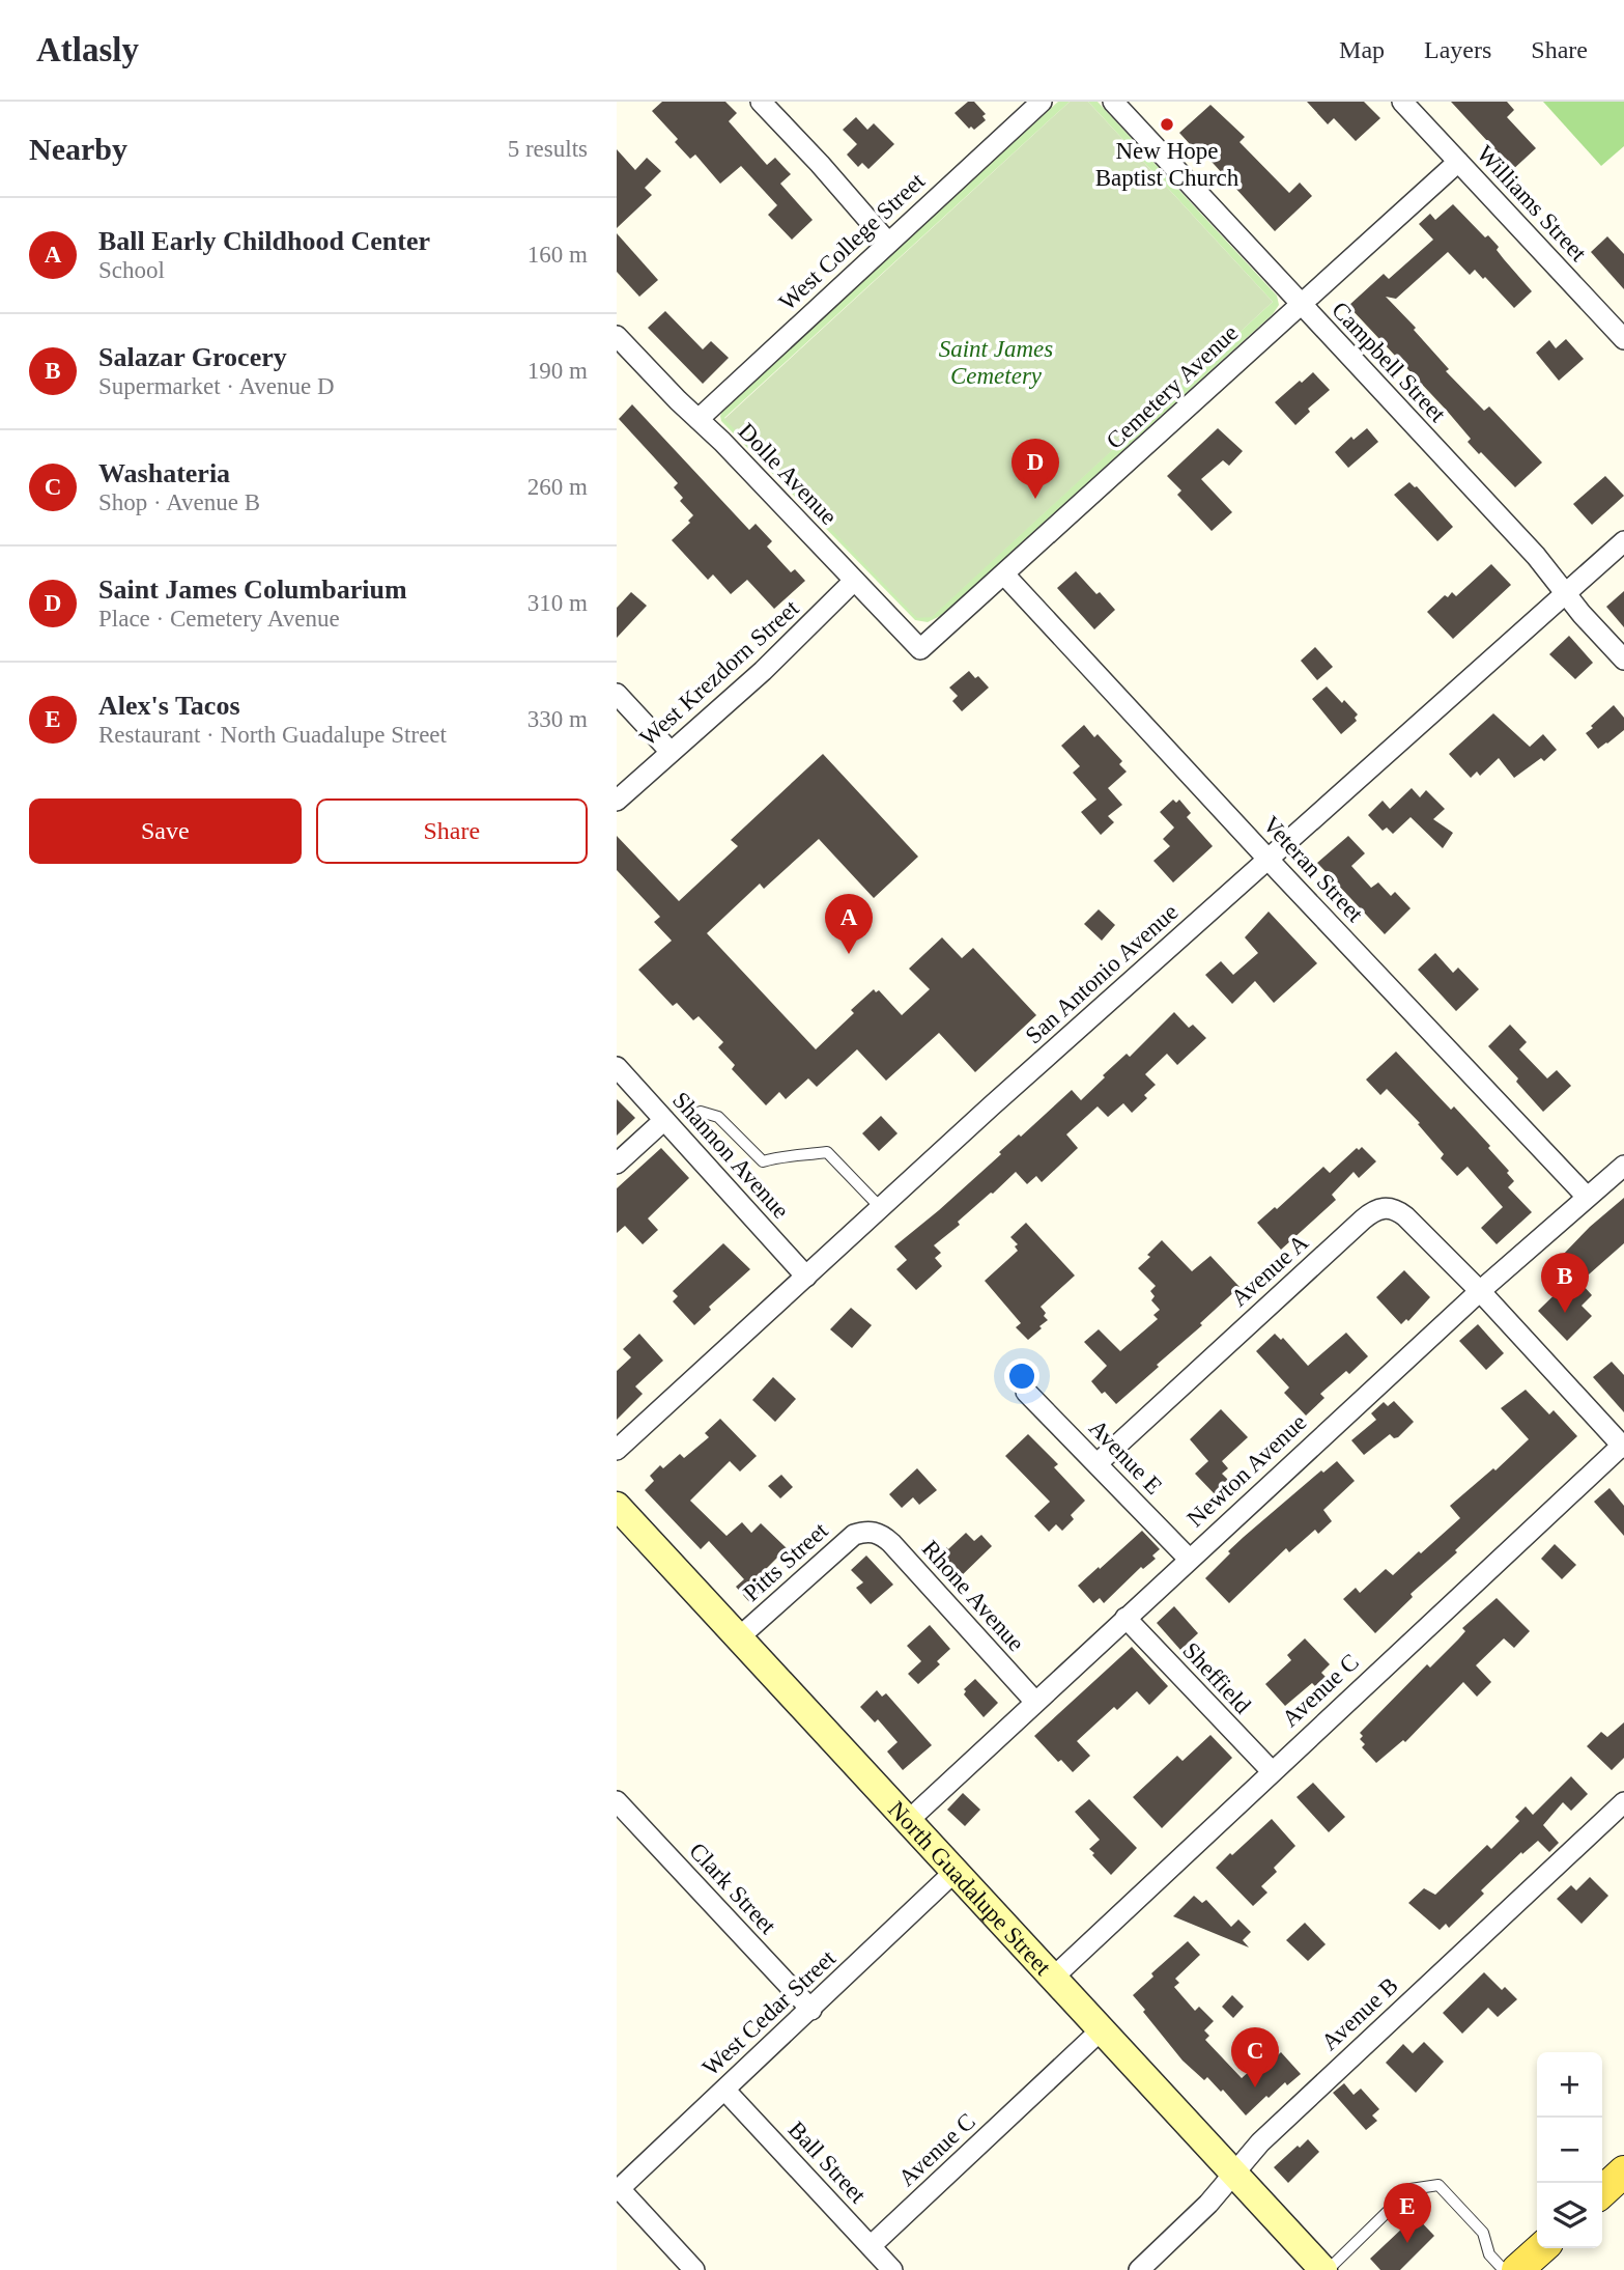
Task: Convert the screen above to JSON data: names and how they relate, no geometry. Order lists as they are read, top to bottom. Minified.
{"streets":{"street":["Williams Street","West College Street","Campbell Street","Cemetery Avenue","Dolle Avenue","West Krezdorn Street","Veteran Street","San Antonio Avenue","Shannon Avenue","Avenue A","Avenue E","Newton Avenue","Pitts Street","Rhone Avenue","Sheffield","Avenue C","North Guadalupe Street","Clark Street","West Cedar Street","Avenue B","Ball Street"]},"crossings":[["Williams Street","Cemetery Avenue"],["West College Street","Dolle Avenue"],["Campbell Street","Cemetery Avenue"],["Campbell Street","San Antonio Avenue"],["Cemetery Avenue","Dolle Avenue"],["Cemetery Avenue","Veteran Street"],["Dolle Avenue","West Krezdorn Street"],["Veteran Street","San Antonio Avenue"],["Veteran Street","Newton Avenue"],["San Antonio Avenue","Shannon Avenue"],["Avenue A","Avenue E"],["Avenue A","Newton Avenue"],["Avenue E","Newton Avenue"],["Newton Avenue","Rhone Avenue"],["Newton Avenue","Sheffield"],["Newton Avenue","North Guadalupe Street"],["Pitts Street","Rhone Avenue"],["Pitts Street","North Guadalupe Street"],["Sheffield","Avenue C"],["Avenue C","North Guadalupe Street"],["Avenue C","Ball Street"],["North Guadalupe Street","West Cedar Street"],["North Guadalupe Street","Avenue B"],["Clark Street","West Cedar Street"],["West Cedar Street","Ball Street"]],"parks":["Saint James Cemetery"],"places":["New Hope Baptist Church"],"page":{"header":"Atlasly","nav":["Map","Layers","Share"],"heading":["Nearby","5 results"],"list":[{"mark":"A","name":"Ball Early Childhood Center","note":"School","value":"160 m"},{"mark":"B","name":"Salazar Grocery","note":"Supermarket · Avenue D","value":"190 m"},{"mark":"C","name":"Washateria","note":"Shop · Avenue B","value":"260 m"},{"mark":"D","name":"Saint James Columbarium","note":"Place · Cemetery Avenue","value":"310 m"},{"mark":"E","name":"Alex's Tacos","note":"Restaurant · North Guadalupe Street","value":"330 m"}],"pins":["D","A","B","C","E"],"buttons":["Save","Share"],"map_buttons":["+","−"]}}
